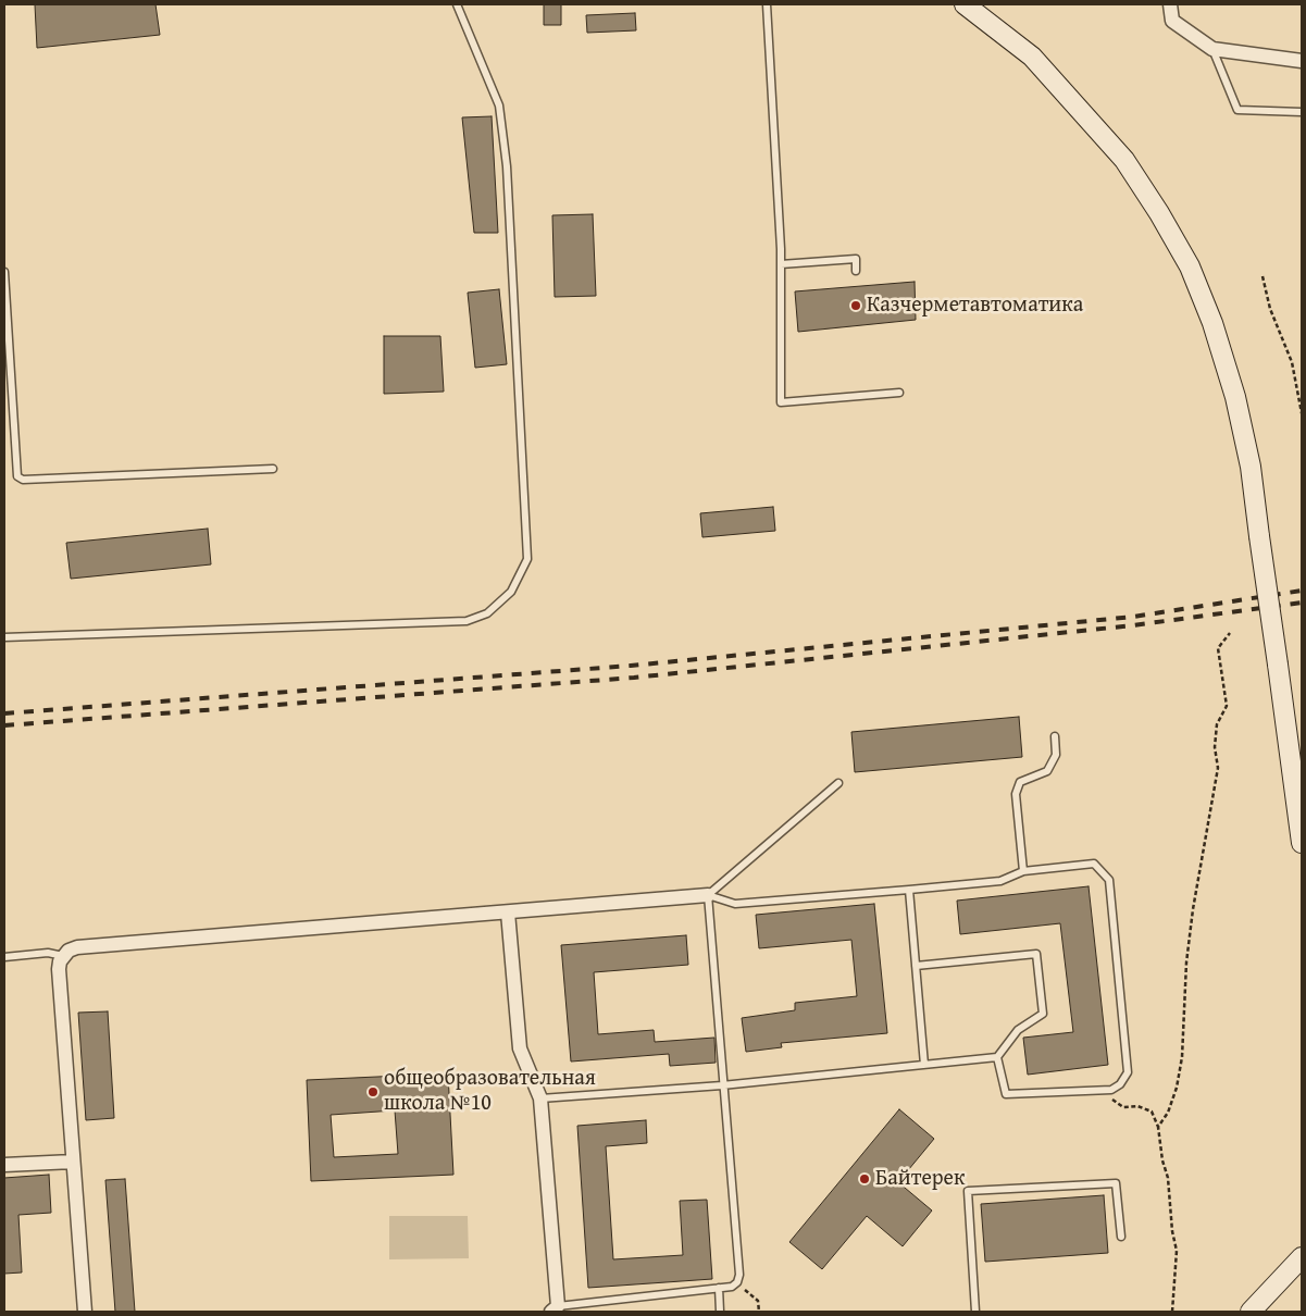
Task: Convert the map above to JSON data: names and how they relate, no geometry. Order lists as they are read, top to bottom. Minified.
{"places":["Казчерметавтоматика","общеобразовательная школа №10","Байтерек"]}
